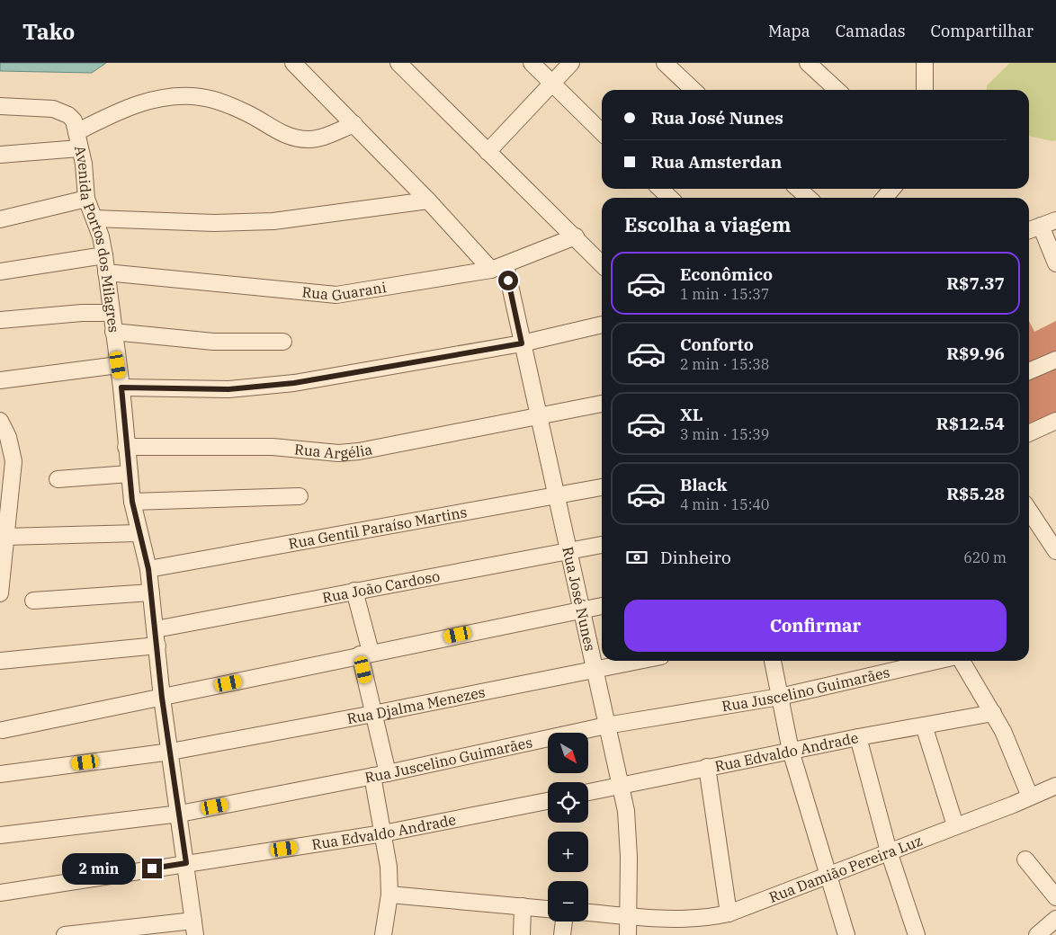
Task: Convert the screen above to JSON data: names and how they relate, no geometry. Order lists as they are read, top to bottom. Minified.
{"streets":{"street":["Avenida Portos dos Milagres","Rua Guarani","Rua Argélia","Rua Gentil Paraíso Martins","Rua João Cardoso","Rua José Nunes","Rua Juscelino Guimarães","Rua Djalma Menezes","Rua Edvaldo Andrade","Rua Damião Pereira Luz"]},"crossings":[["Avenida Portos dos Milagres","Rua Guarani"],["Avenida Portos dos Milagres","Rua Argélia"],["Avenida Portos dos Milagres","Rua Gentil Paraíso Martins"],["Avenida Portos dos Milagres","Rua João Cardoso"],["Avenida Portos dos Milagres","Rua Juscelino Guimarães"],["Avenida Portos dos Milagres","Rua Djalma Menezes"],["Avenida Portos dos Milagres","Rua Edvaldo Andrade"],["Rua Guarani","Rua José Nunes"],["Rua Argélia","Rua José Nunes"],["Rua Gentil Paraíso Martins","Rua José Nunes"],["Rua João Cardoso","Rua José Nunes"],["Rua José Nunes","Rua Juscelino Guimarães"],["Rua José Nunes","Rua Djalma Menezes"],["Rua José Nunes","Rua Edvaldo Andrade"],["Rua José Nunes","Rua Damião Pereira Luz"]],"north":"bottom right","page":{"header":"Tako","nav":["Mapa","Camadas","Compartilhar"],"banner":["Rua José Nunes","Rua Amsterdan"],"heading":"Escolha a viagem","list":[{"name":"Econômico","note":"1 min · 15:37","value":"R$7.37"},{"name":"Conforto","note":"2 min · 15:38","value":"R$9.96"},{"name":"XL","note":"3 min · 15:39","value":"R$12.54"},{"name":"Black","note":"4 min · 15:40","value":"R$5.28"}],"pay":["Dinheiro","620 m"],"buttons":"Confirmar","map_buttons":["+","−"],"bubble":"2 min"}}
